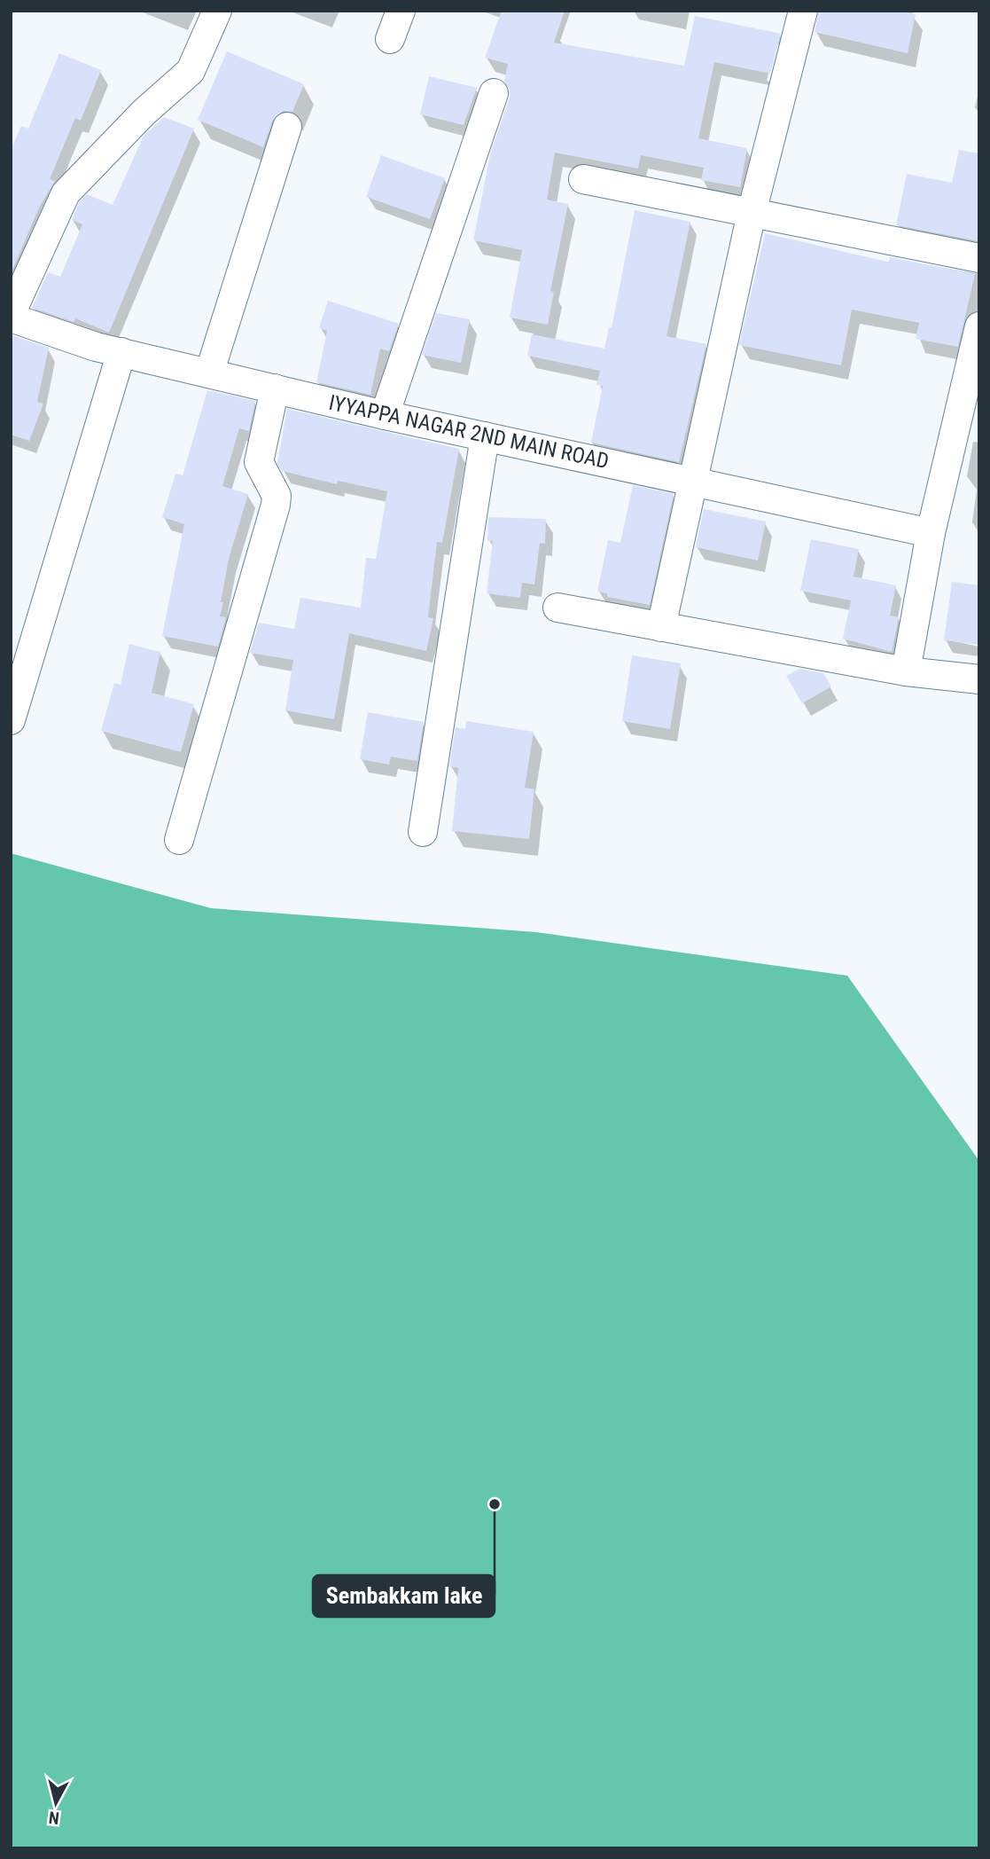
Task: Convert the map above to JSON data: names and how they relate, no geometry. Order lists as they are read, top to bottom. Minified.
{"streets":{"street":["IYYAPPA NAGAR 2ND MAIN ROAD"]},"places":["Sembakkam lake"],"north":"bottom"}
